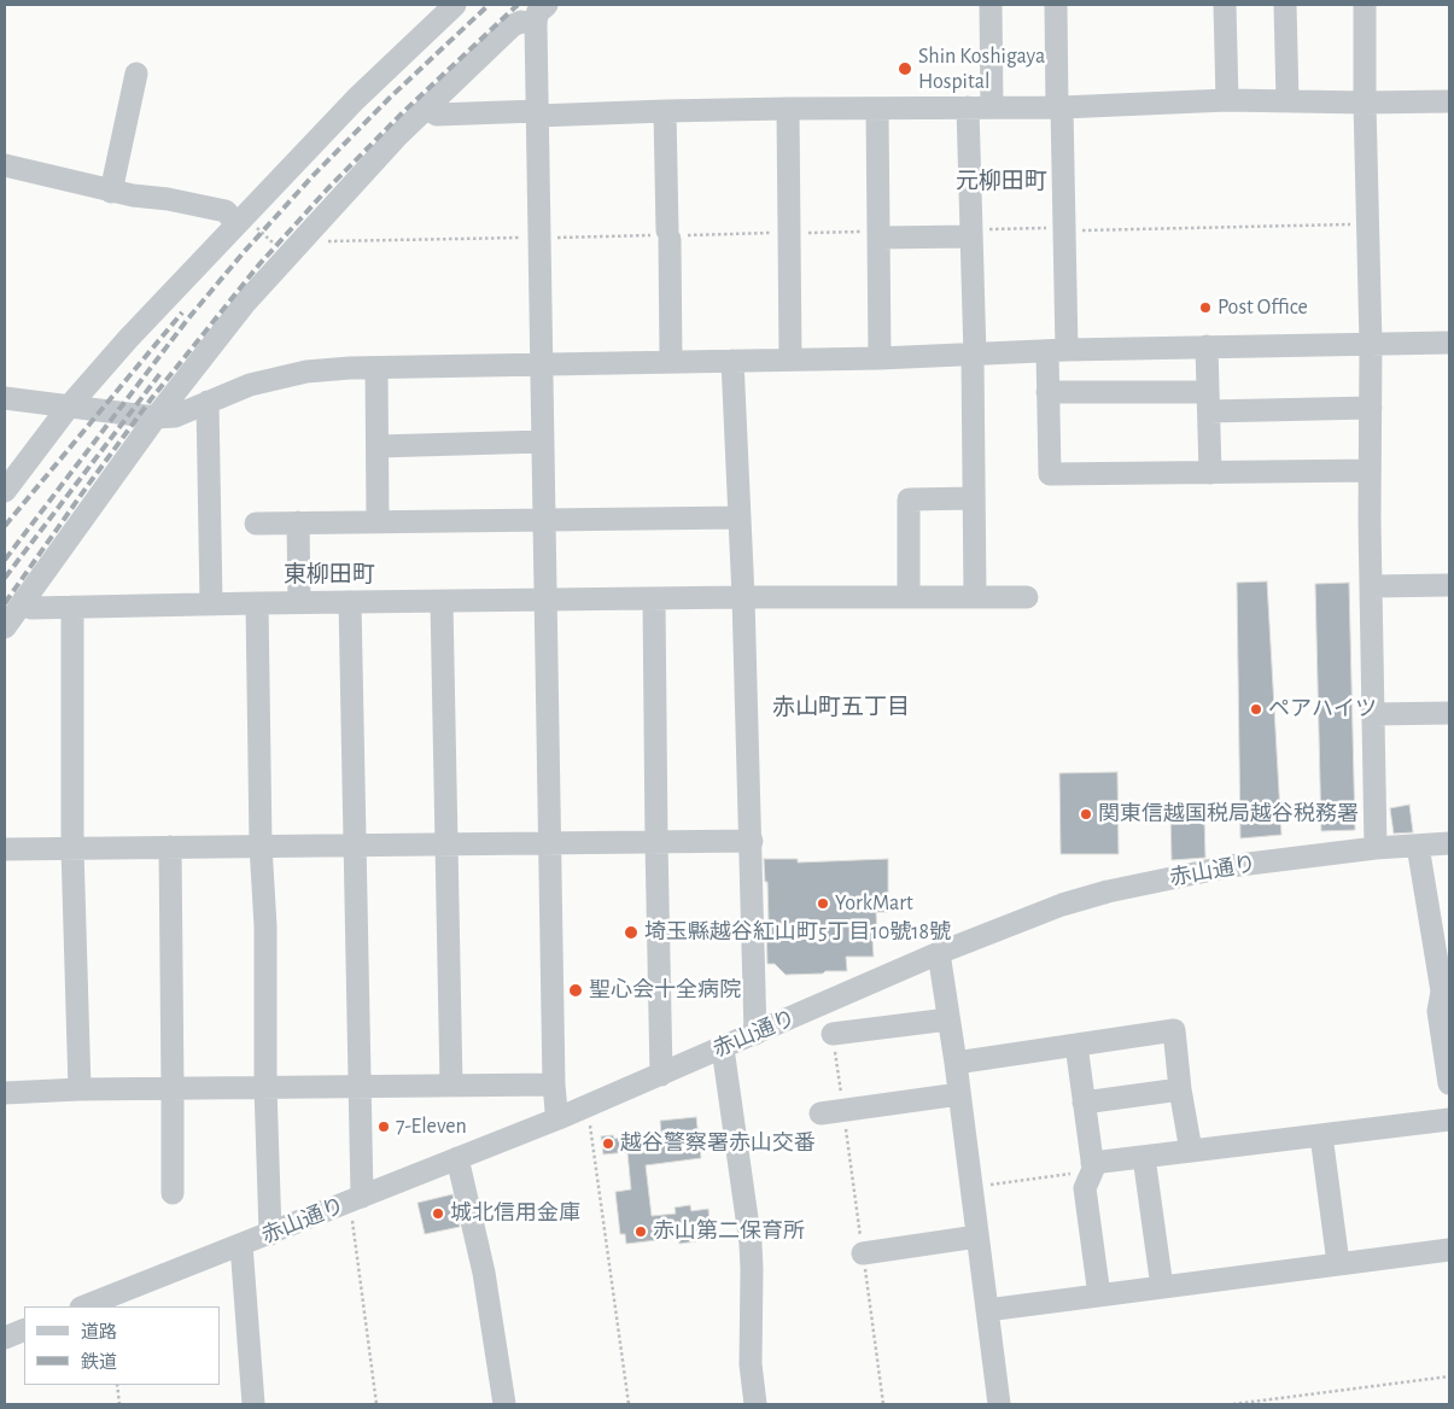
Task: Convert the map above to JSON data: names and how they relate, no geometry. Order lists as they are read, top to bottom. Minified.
{"streets":{"street":["赤山通り"]},"districts":["元柳田町","東柳田町","赤山町五丁目"],"places":["Shin Koshigaya Hospital","Post Office","ペアハイツ","関東信越国税局越谷税務署","YorkMart","埼玉縣越谷紅山町5丁目10號18號","聖心会十全病院","7-Eleven","越谷警察署赤山交番","城北信用金庫","赤山第二保育所"],"legend":["道路","鉄道"]}
